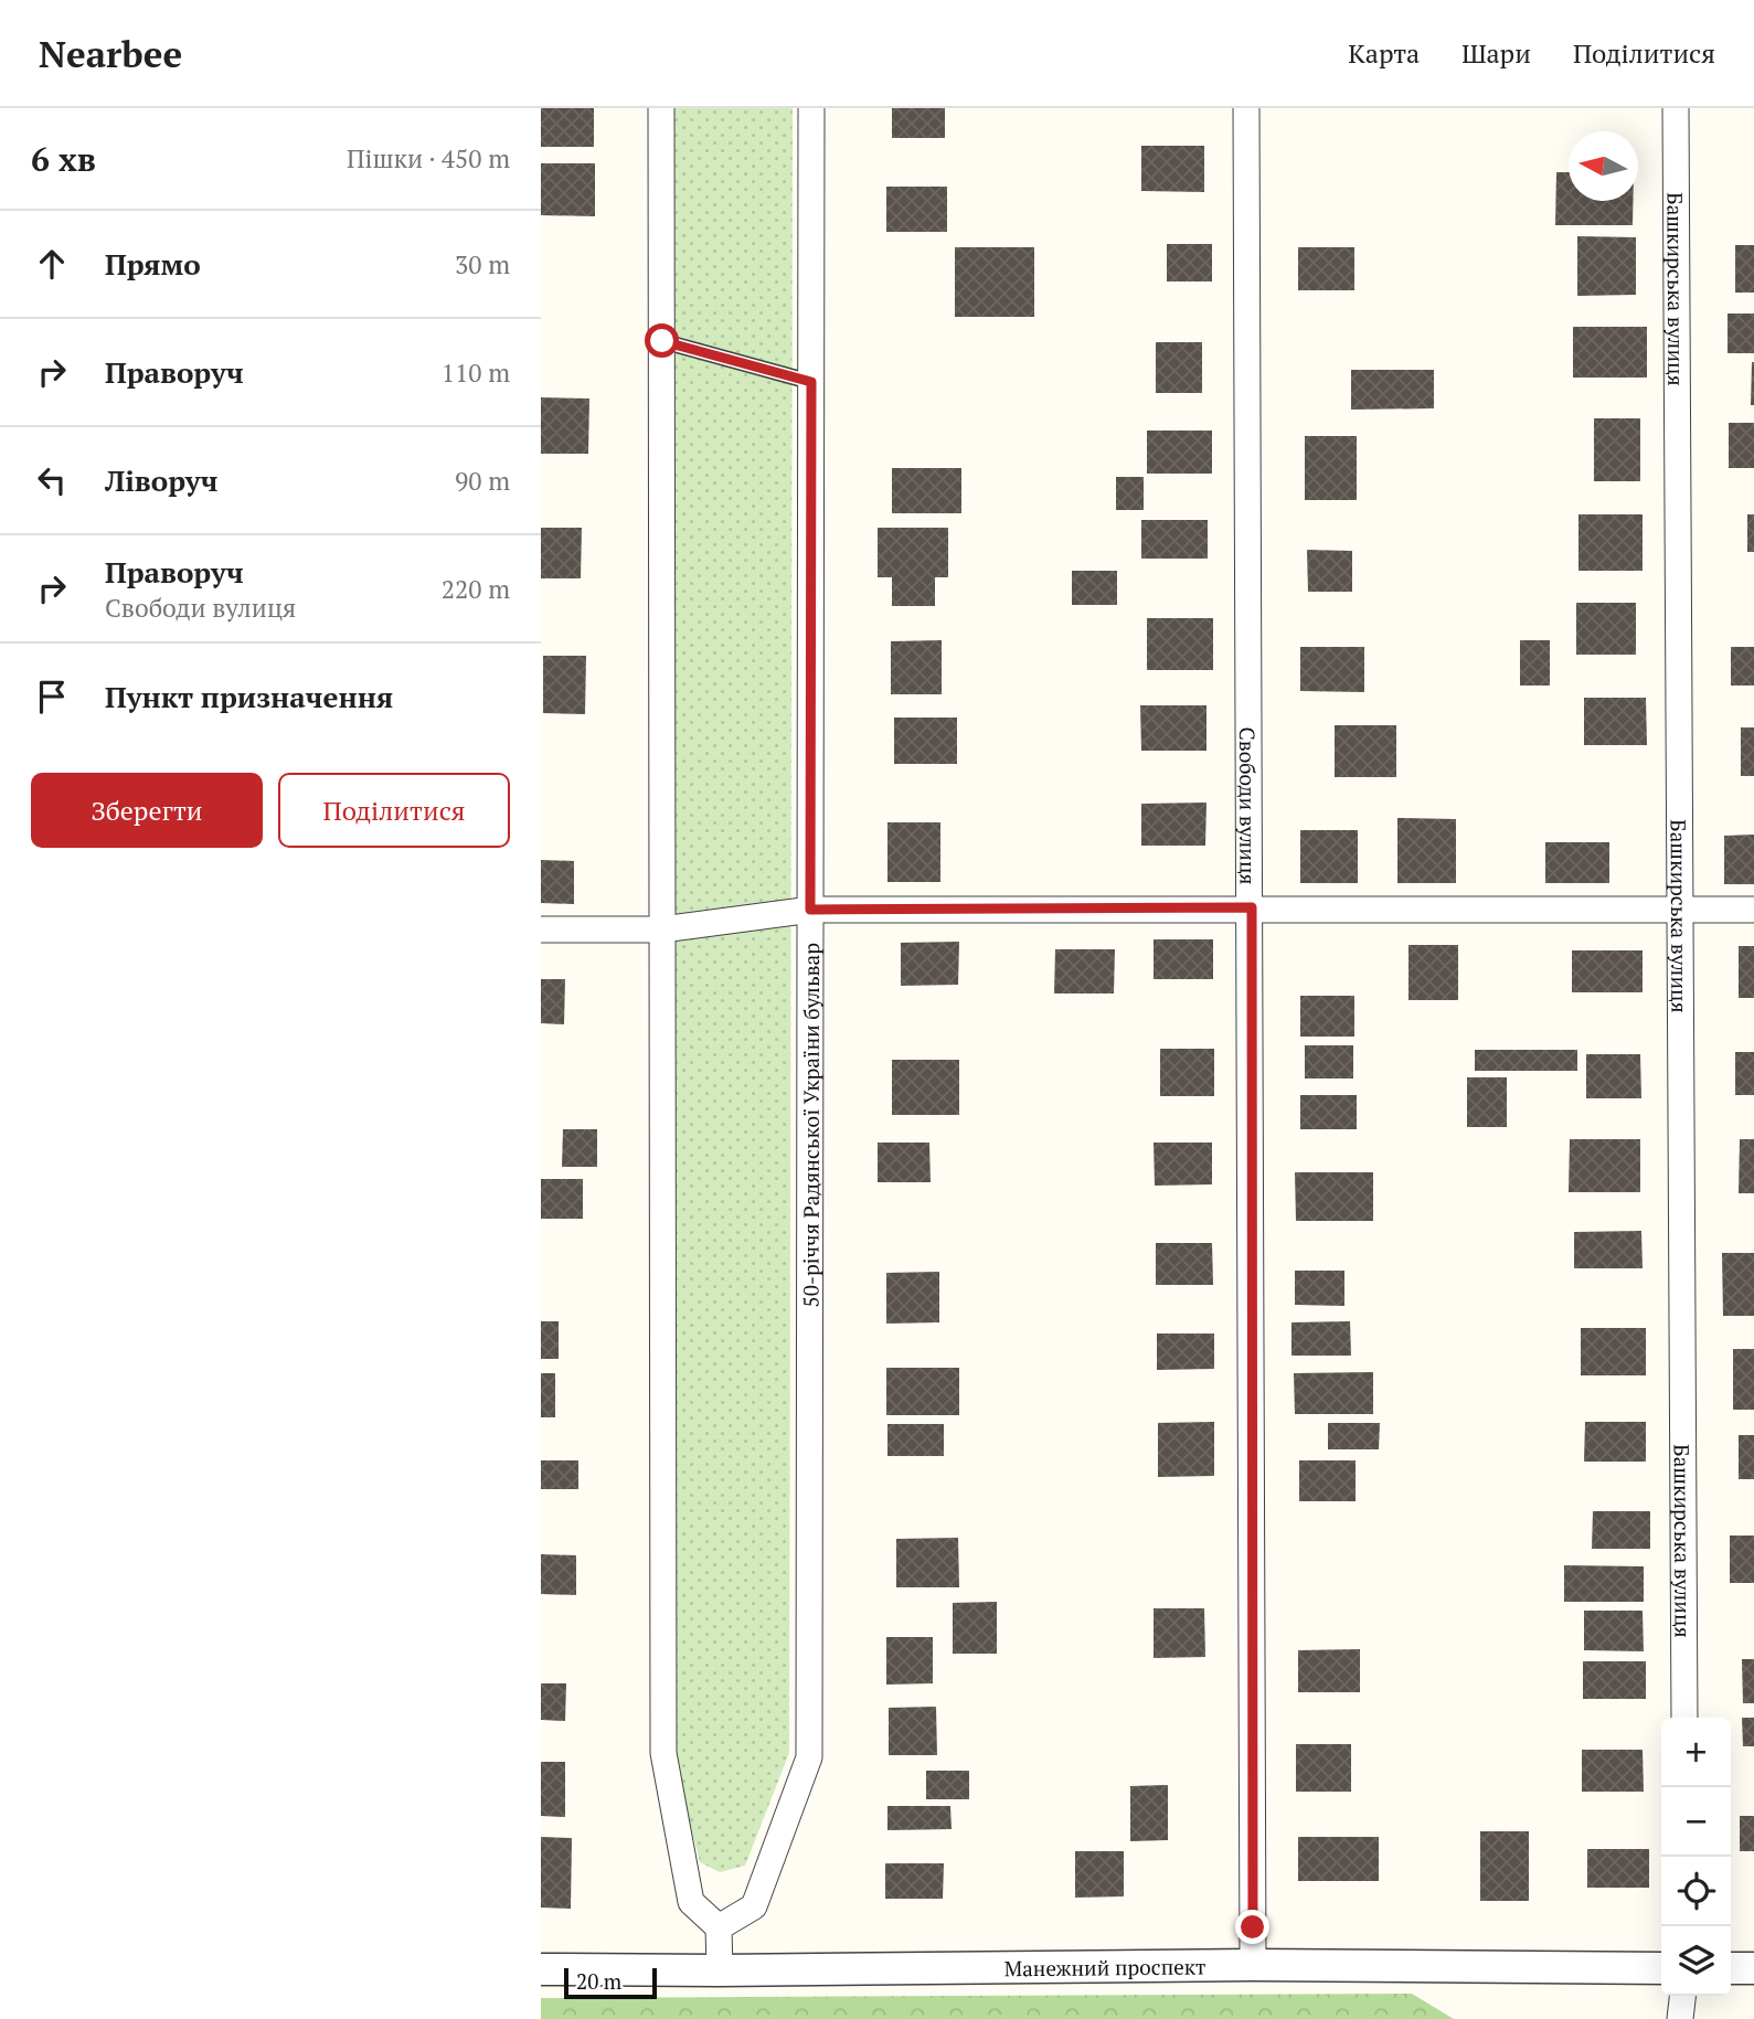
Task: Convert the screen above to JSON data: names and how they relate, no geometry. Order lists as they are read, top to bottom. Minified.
{"streets":{"street":["Башкирська вулиця","Свободи вулиця","50-річчя Радянської України бульвар","Манежний проспект"]},"crossings":[["Свободи вулиця","Манежний проспект"]],"scale_bar":"20 m","north":"left","page":{"header":"Nearbee","nav":["Карта","Шари","Поділитися"],"heading":["6 хв","Пішки · 450 m"],"list":[["Прямо","30 m"],["Праворуч","110 m"],["Ліворуч","90 m"],["Праворуч","Свободи вулиця","220 m"],"Пункт призначення"],"buttons":["Зберегти","Поділитися"],"map_buttons":["+","−"],"scale":"20 m"}}
